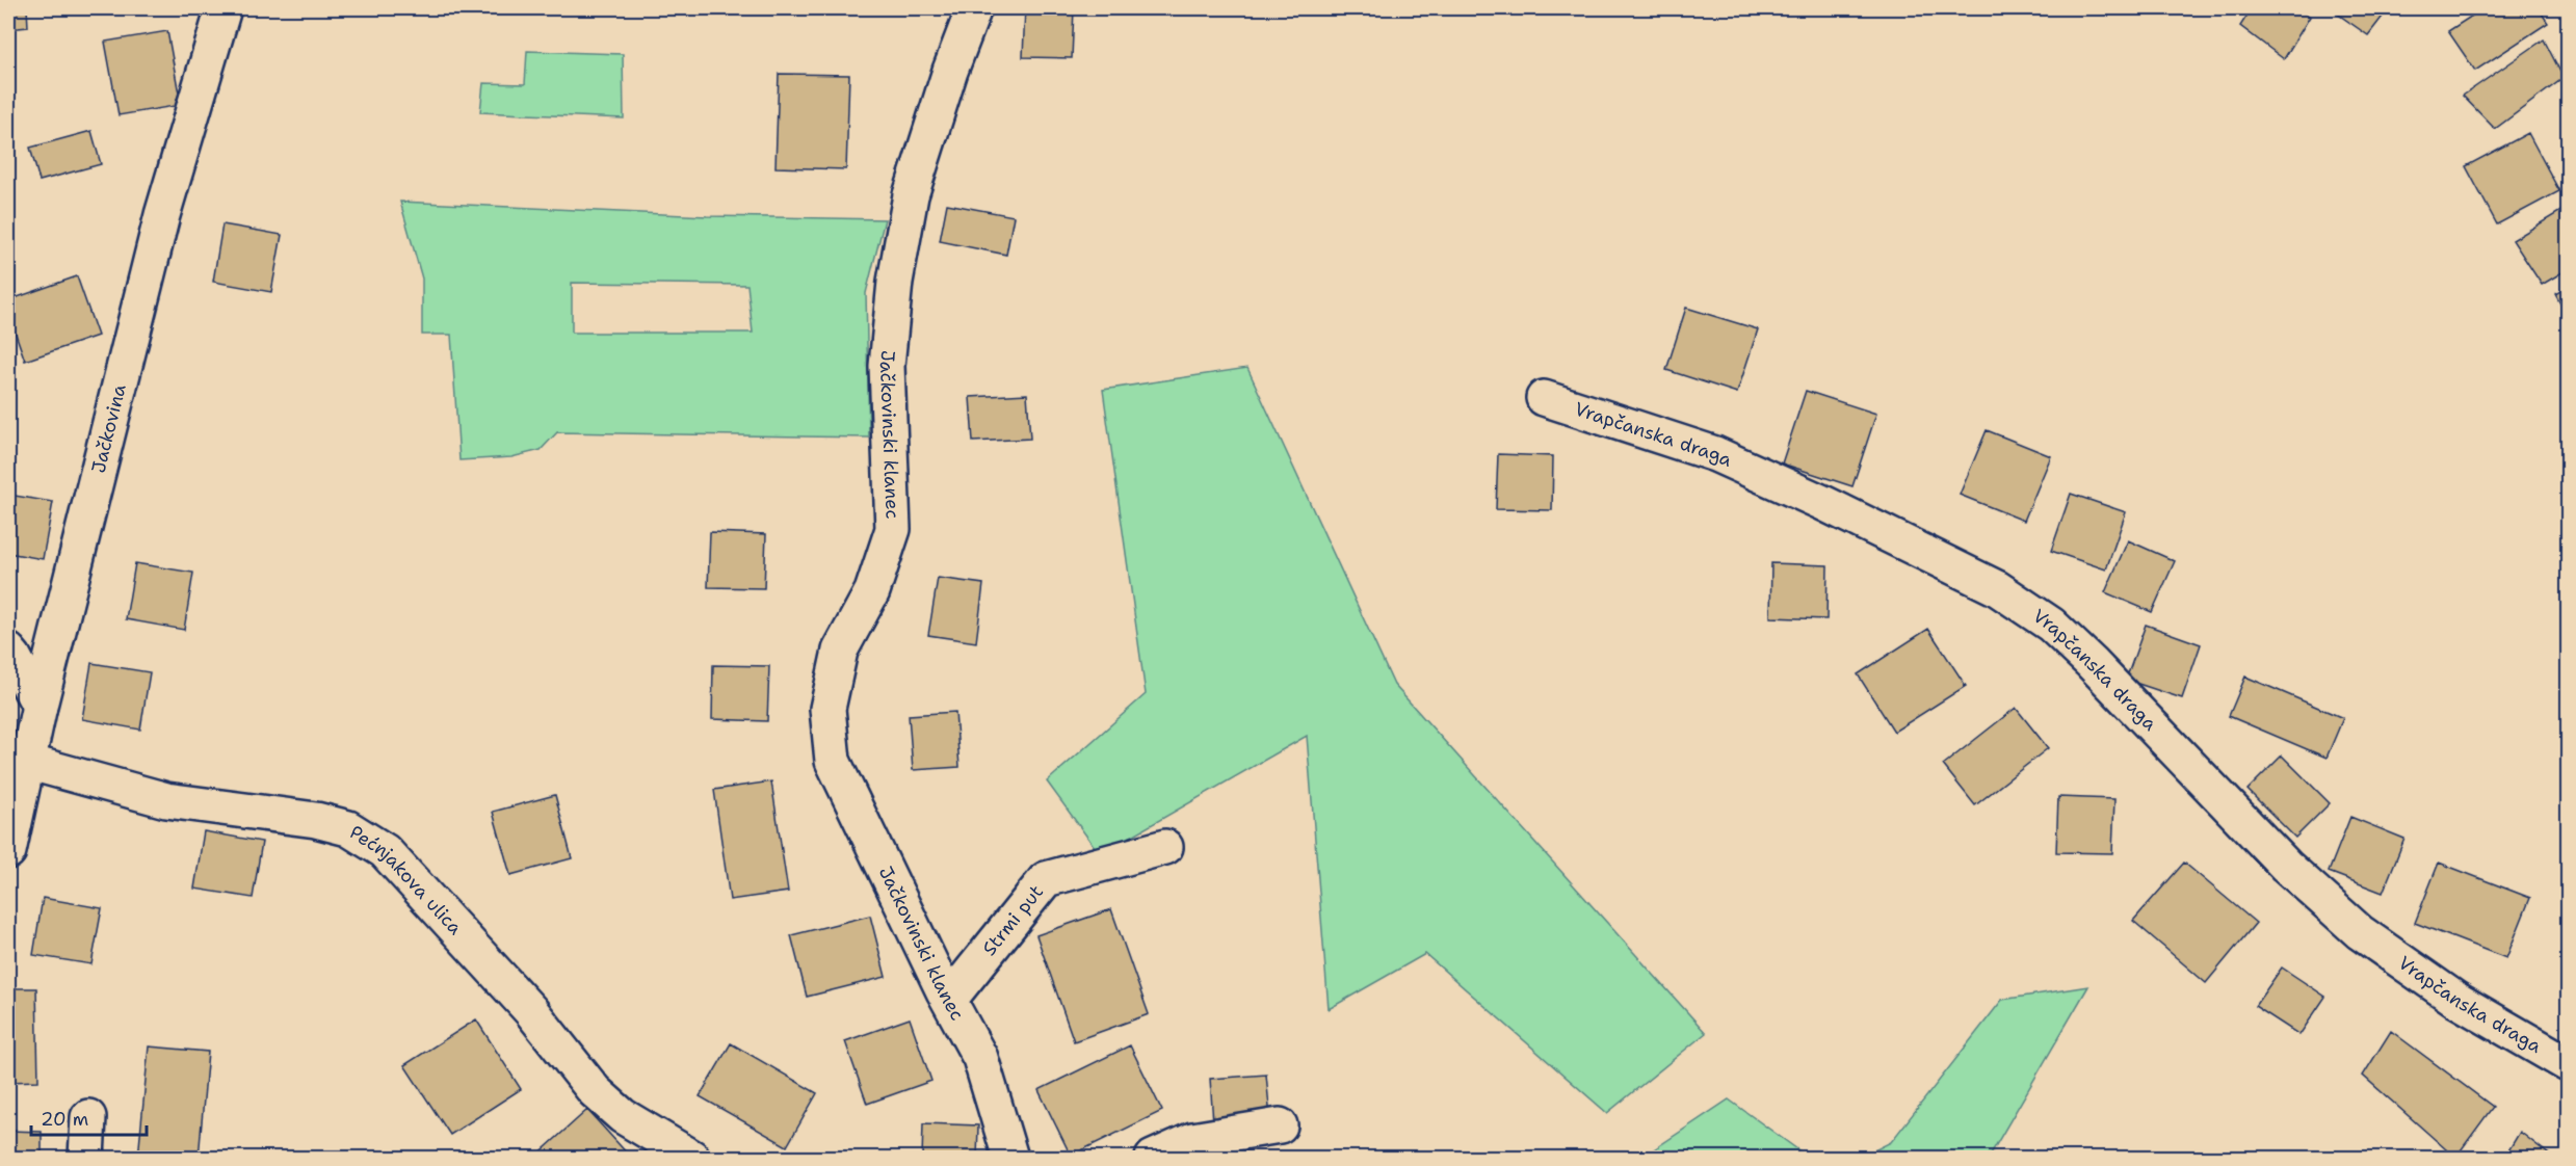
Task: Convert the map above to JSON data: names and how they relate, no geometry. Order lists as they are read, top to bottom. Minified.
{"streets":{"street":["Jačkovina","Jačkovinski klanec","Vrapčanska draga","Pećnjakova ulica","Strmi put"]},"crossings":[["Jačkovina","Pećnjakova ulica"],["Jačkovinski klanec","Strmi put"]],"scale_bar":"20 m"}
